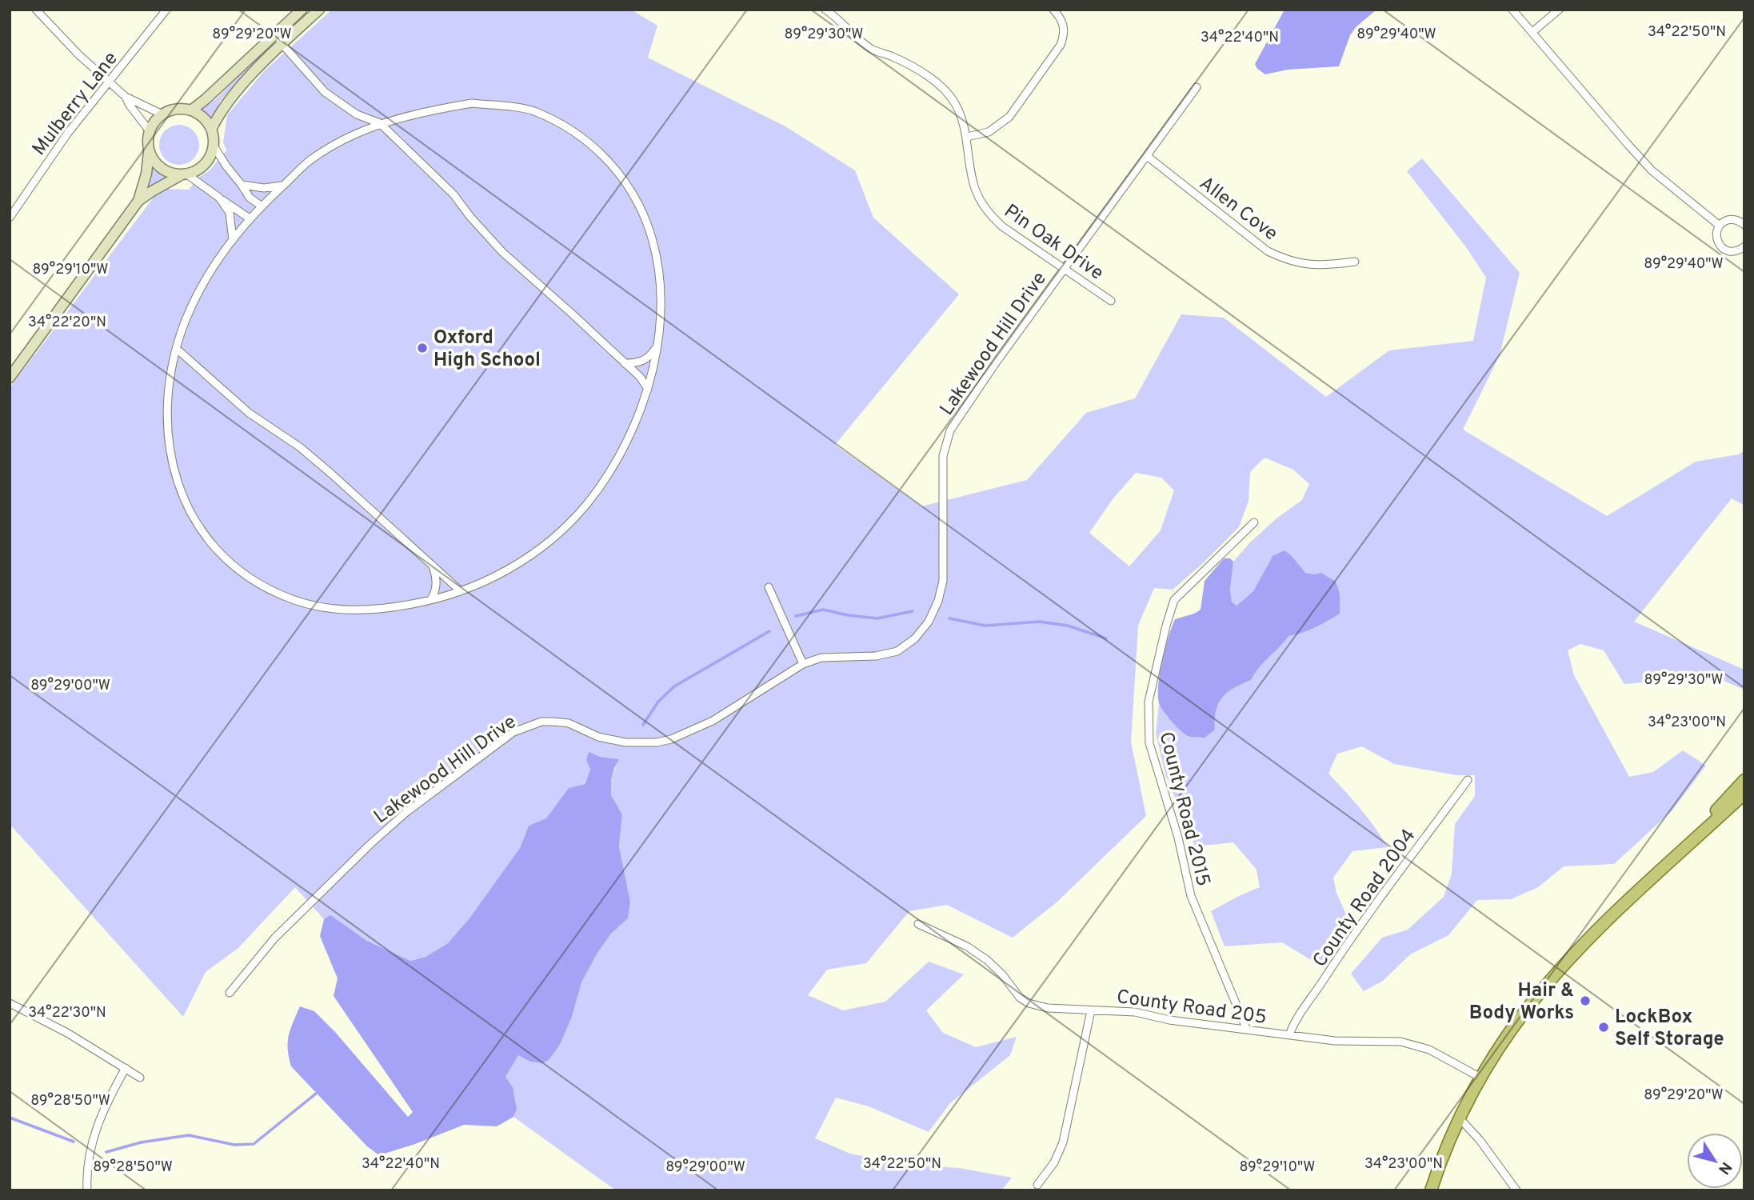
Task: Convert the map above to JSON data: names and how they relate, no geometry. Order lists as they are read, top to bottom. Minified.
{"streets":{"street":["Mulberry Lane","Allen Cove","Pin Oak Drive","Lakewood Hill Drive","County Road 2015","County Road 2004","County Road 205"]},"crossings":[["Allen Cove","Lakewood Hill Drive"],["Pin Oak Drive","Lakewood Hill Drive"],["County Road 2015","County Road 205"],["County Road 2004","County Road 205"]],"places":["Oxford High School","Hair & Body Works","LockBox Self Storage"],"north":"bottom right","coordinates":["34°22'50\"N","89°29'30\"W","89°29'40\"W","89°29'20\"W","34°22'40\"N","89°29'10\"W","34°22'20\"N","89°29'00\"W","34°23'00\"N","34°22'30\"N","89°28'50\"W"]}
